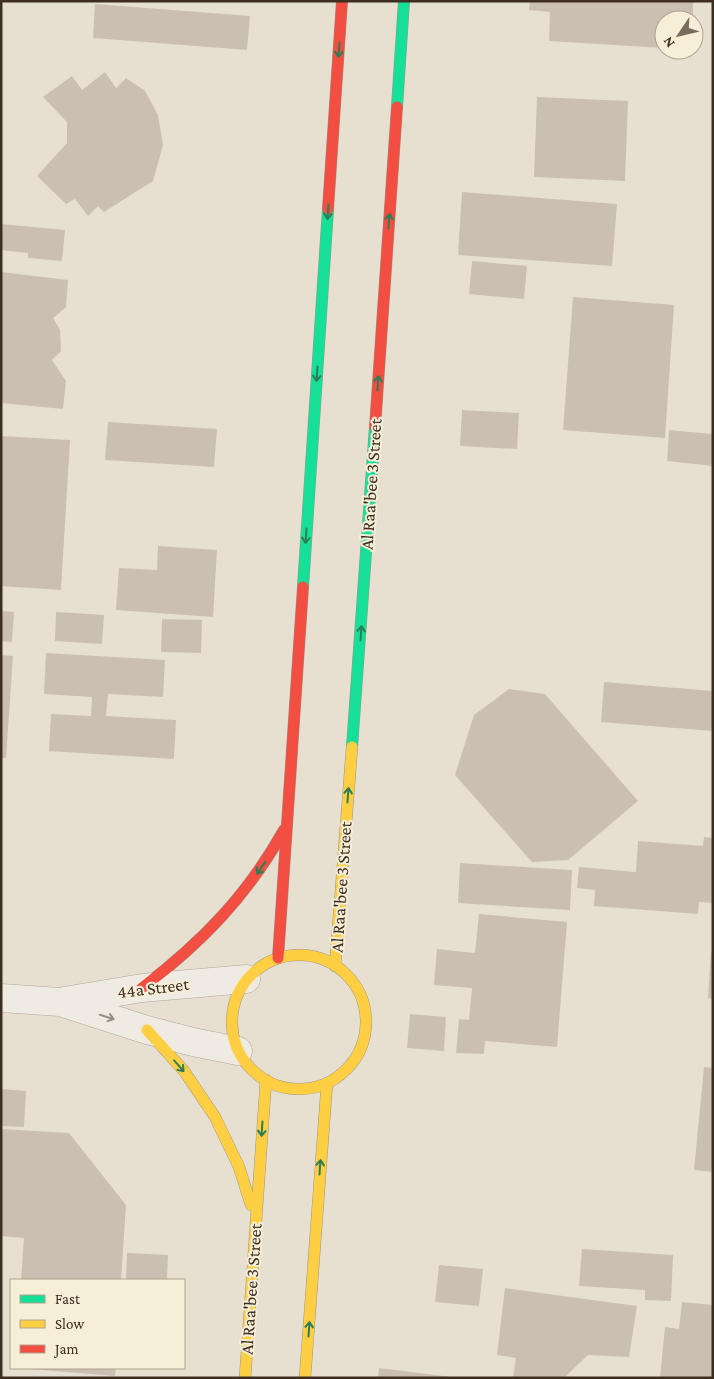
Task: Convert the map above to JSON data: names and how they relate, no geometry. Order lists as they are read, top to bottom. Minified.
{"streets":{"street":["Al Raa'bee 3 Street","44a Street"]},"crossings":[["Al Raa'bee 3 Street","44a Street"]],"legend":["Fast","Slow","Jam"],"north":"bottom left"}
